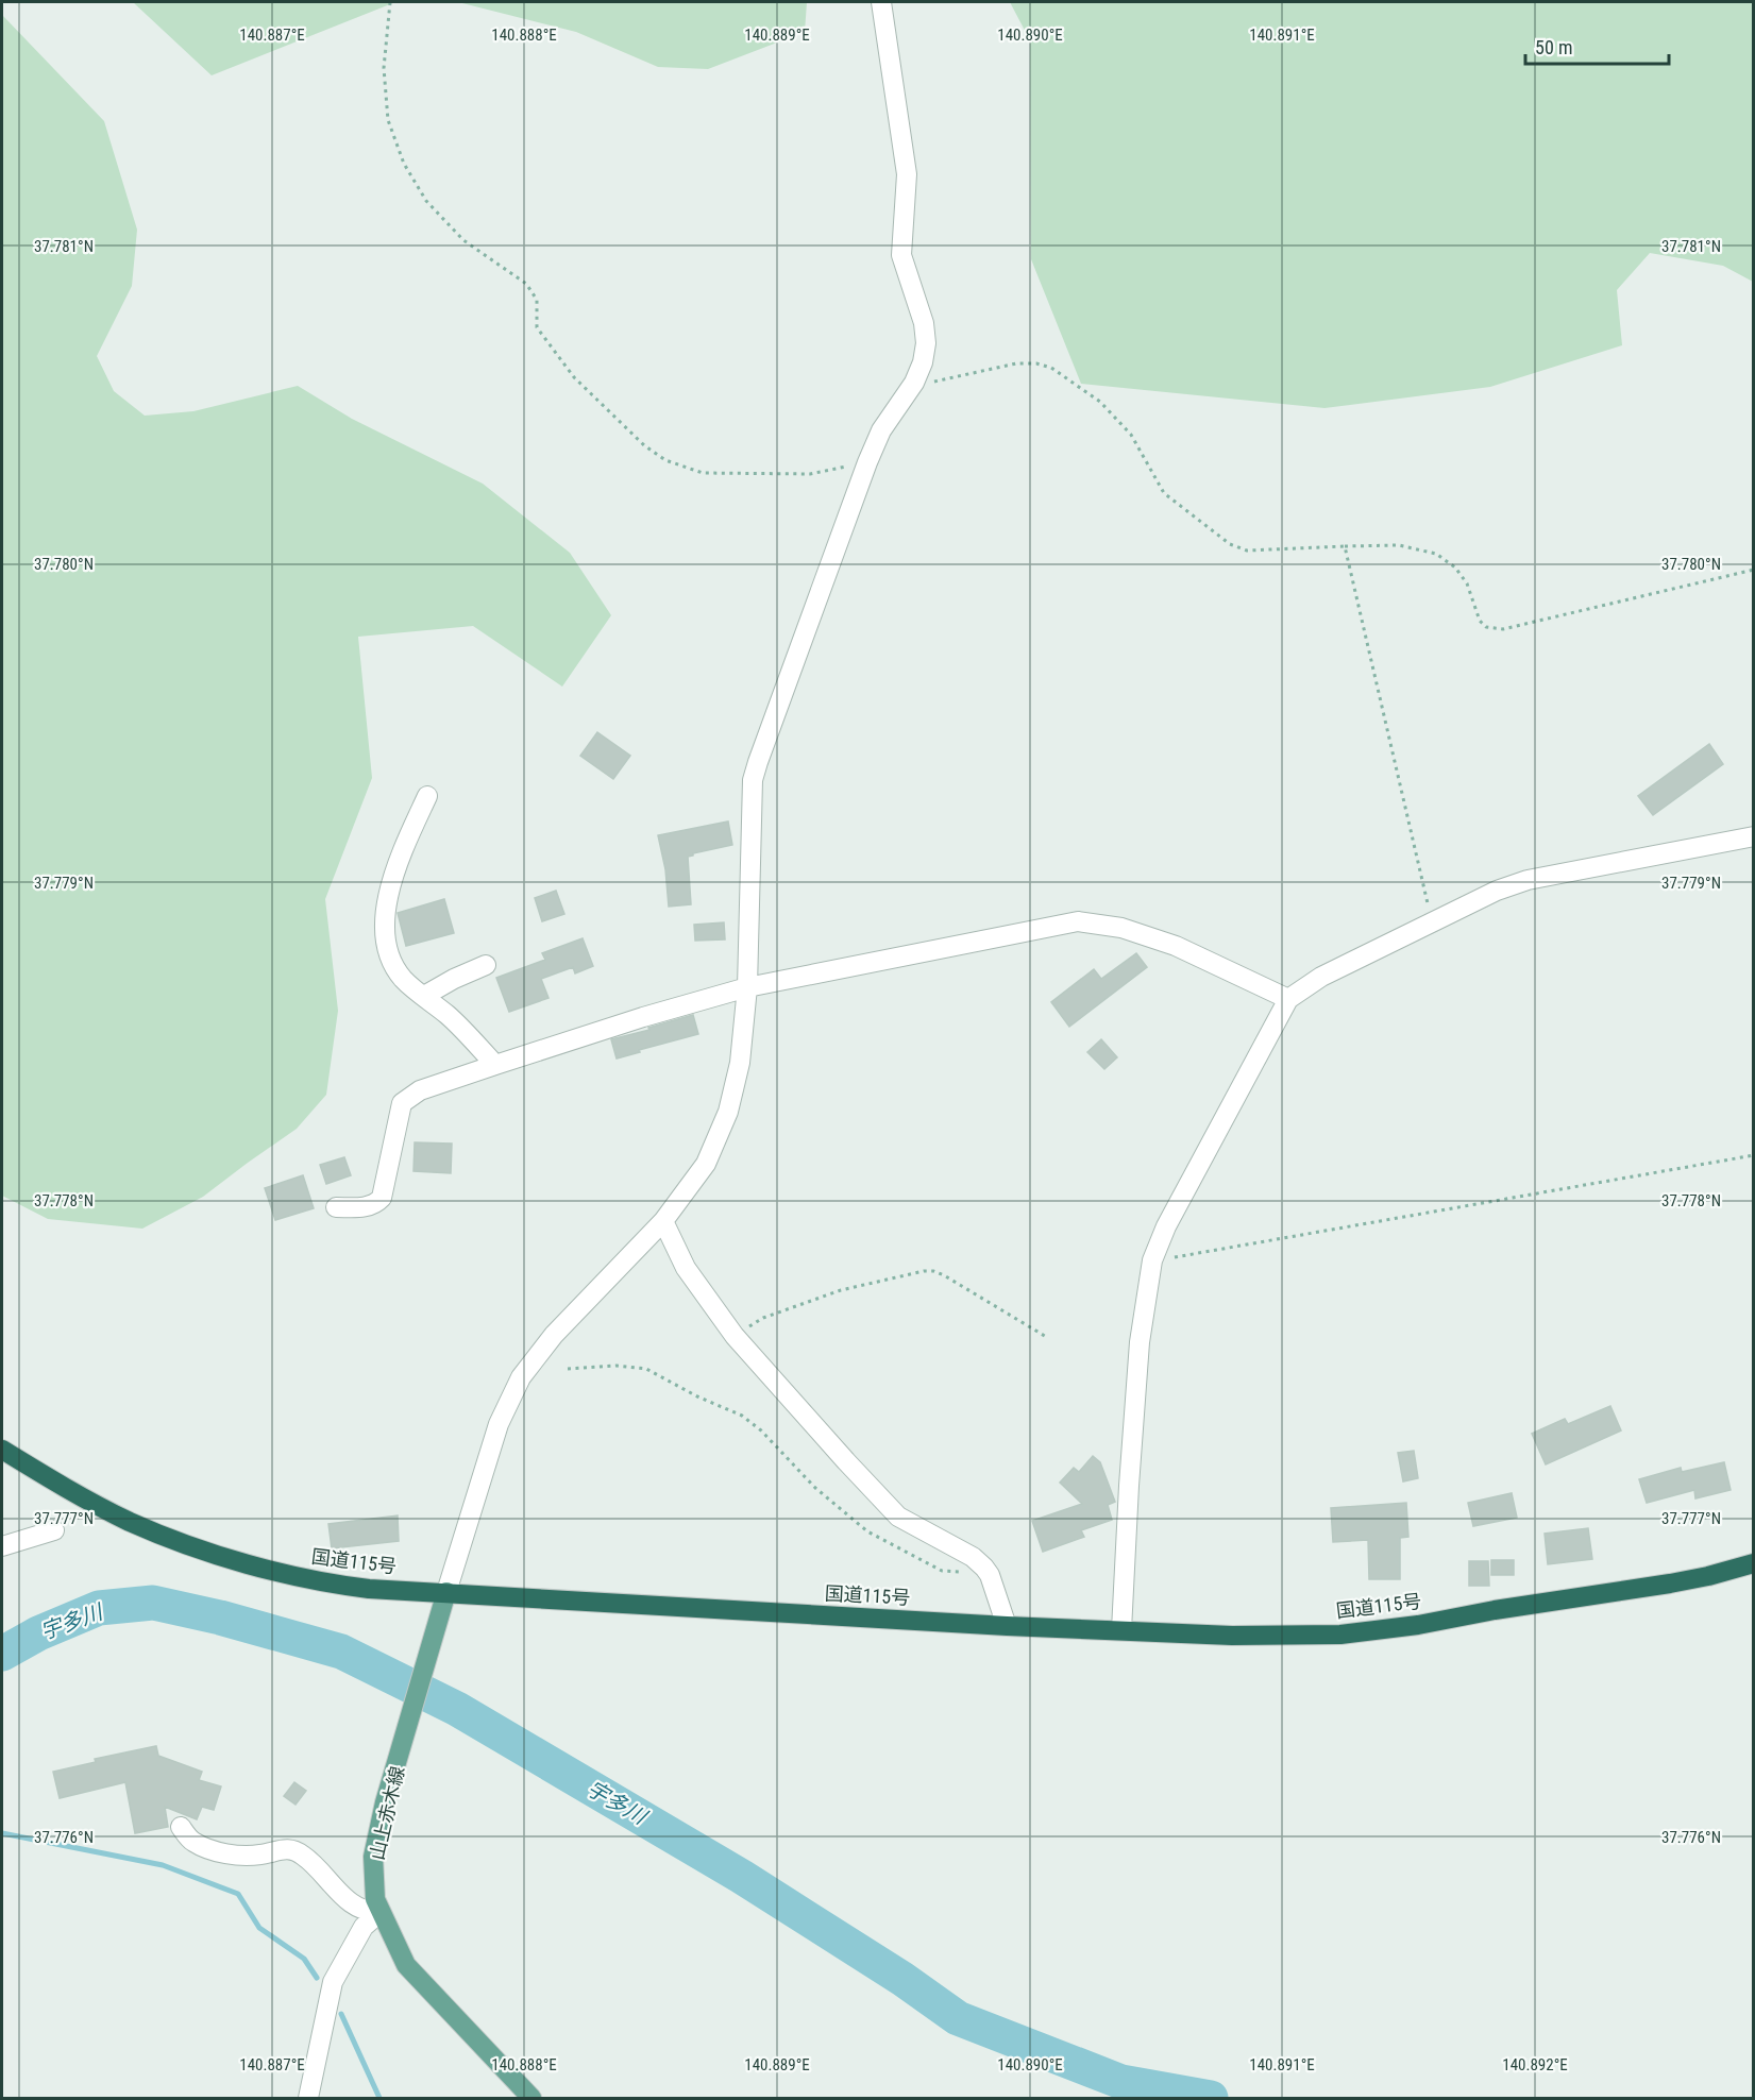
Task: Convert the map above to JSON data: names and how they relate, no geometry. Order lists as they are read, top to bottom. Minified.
{"streets":{"highway":["国道115号"],"main road":["山上赤木線"]},"crossings":[["国道115号","山上赤木線"]],"water":["宇多川"],"scale_bar":"50 m","coordinates":["140.887°E","140.888°E","140.889°E","140.890°E","140.891°E","37.781°N","37.780°N","37.779°N","37.778°N","37.777°N","37.776°N","140.892°E"]}
